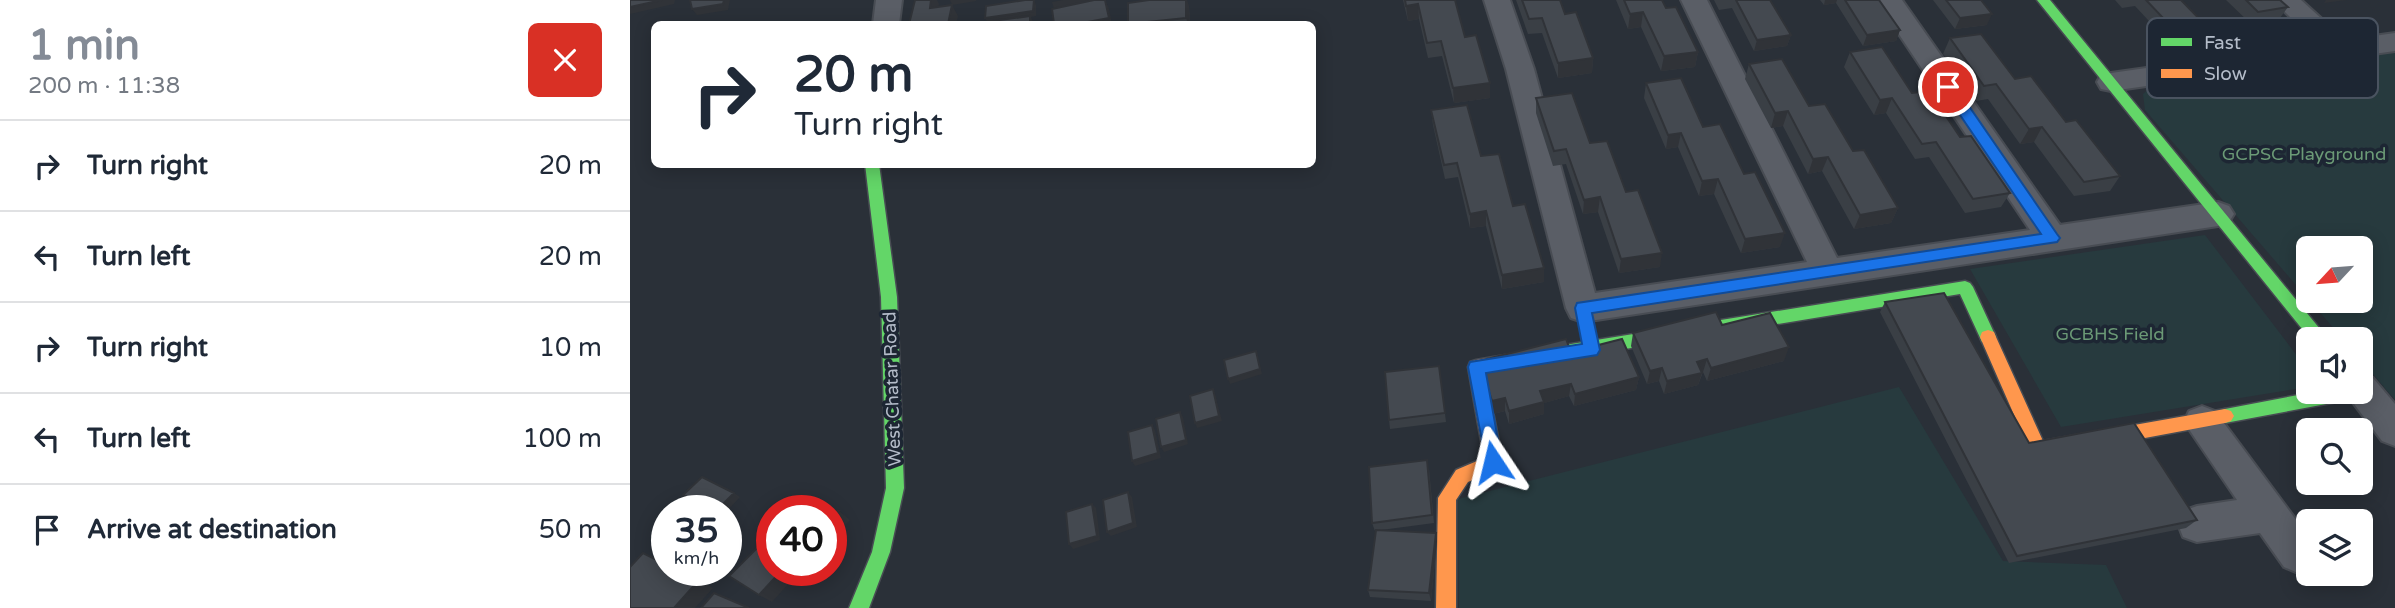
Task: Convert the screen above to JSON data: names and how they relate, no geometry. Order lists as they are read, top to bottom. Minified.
{"streets":{"street":["West Chatar Road"]},"parks":["GCPSC Playground","GCBHS Field"],"legend":["Fast","Slow"],"north":"bottom left","page":{"heading":["1 min","200 m · 11:38"],"turn":["20 m","Turn right"],"list":[{"name":"Turn right","value":"20 m"},{"name":"Turn left","value":"20 m"},{"name":"Turn right","value":"10 m"},{"name":"Turn left","value":"100 m"},{"name":"Arrive at destination","value":"50 m"}],"speed":"35 km/h","limit":"40"}}
